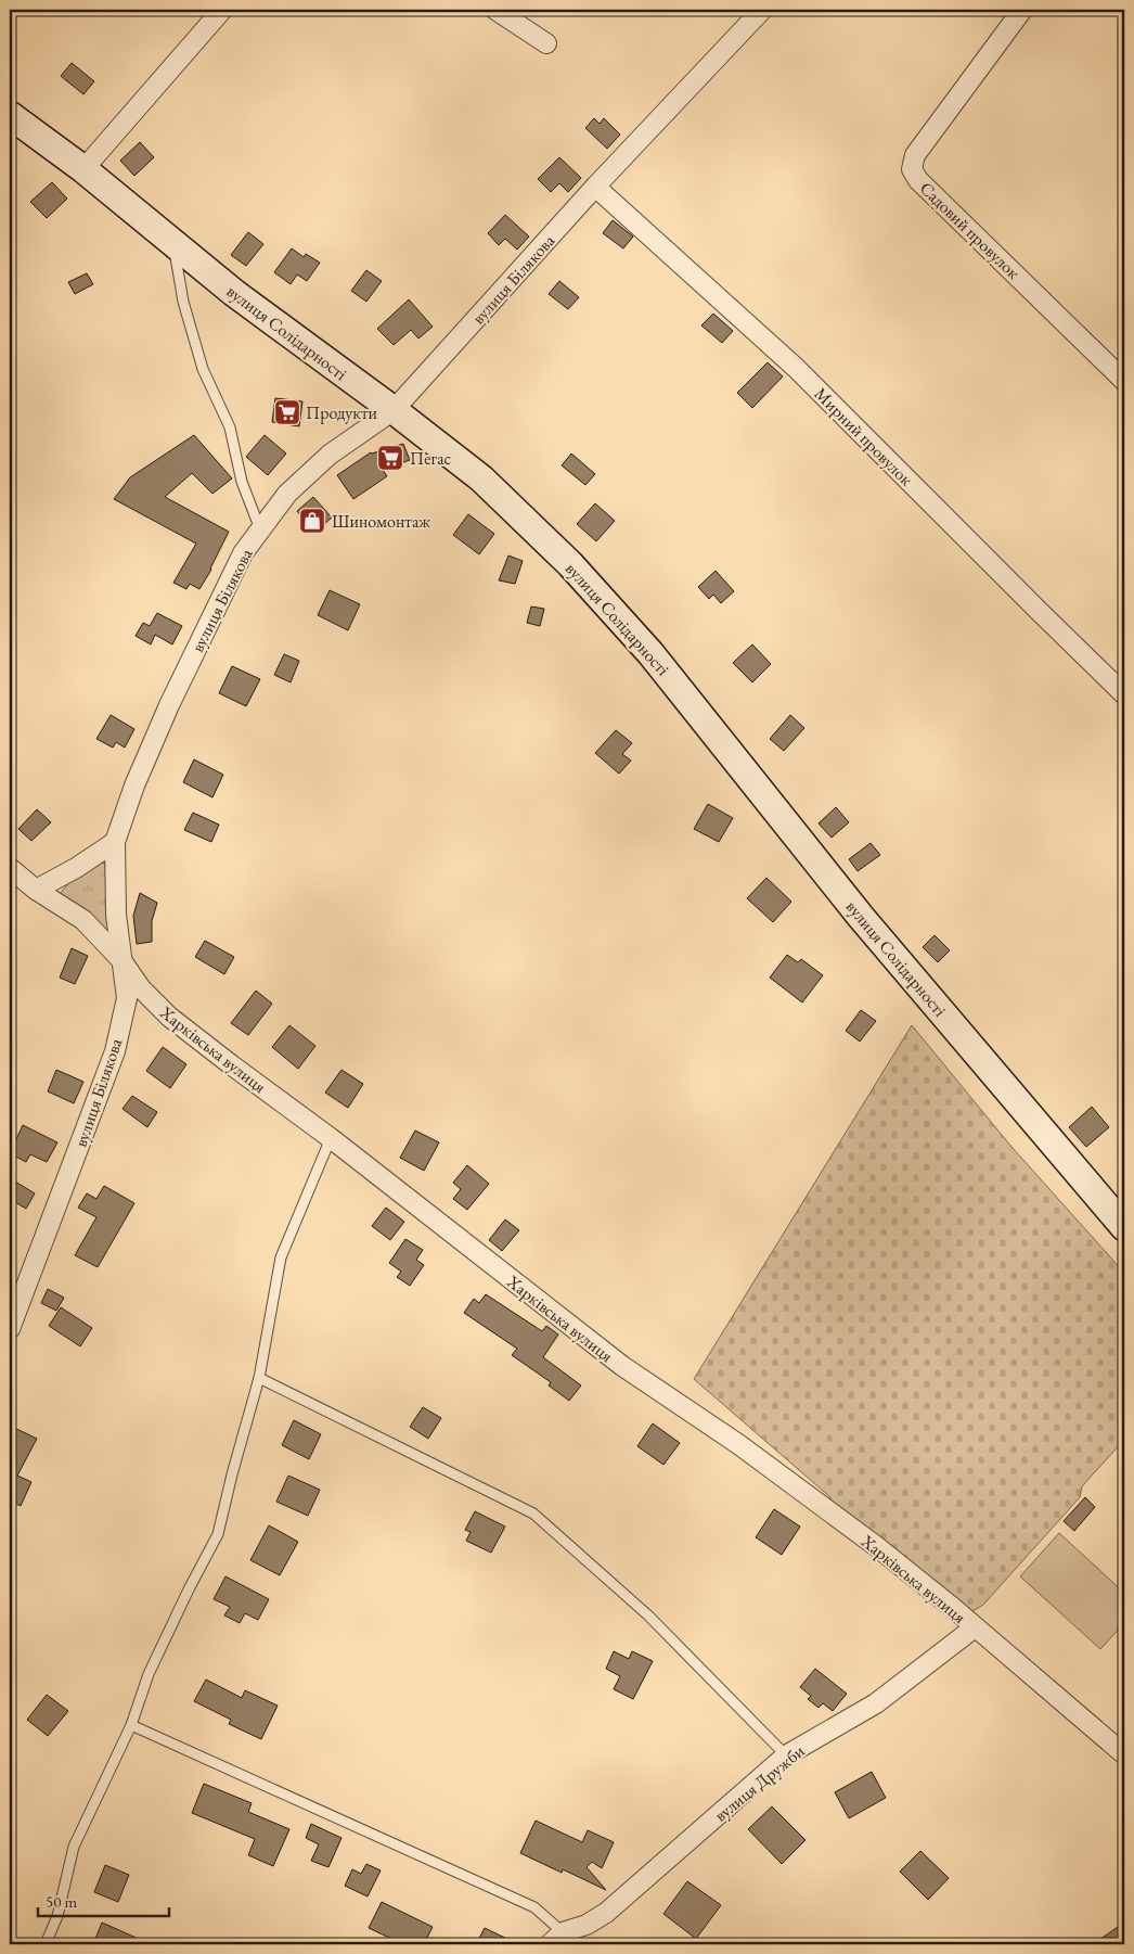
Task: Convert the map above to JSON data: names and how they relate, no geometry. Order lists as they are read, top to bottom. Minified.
{"streets":{"main road":["вулиця Солідарності"],"street":["Садовий провулок","вулиця Білякова","Мирний провулок","Харківська вулиця","вулиця Дружби"]},"crossings":[["вулиця Білякова","вулиця Солідарності"],["вулиця Білякова","Мирний провулок"],["вулиця Білякова","Харківська вулиця"],["Харківська вулиця","вулиця Дружби"]],"places":{"supermarket":["Продукти","Пегас"],"shop":["Шиномонтаж"]},"scale_bar":"50 m"}
